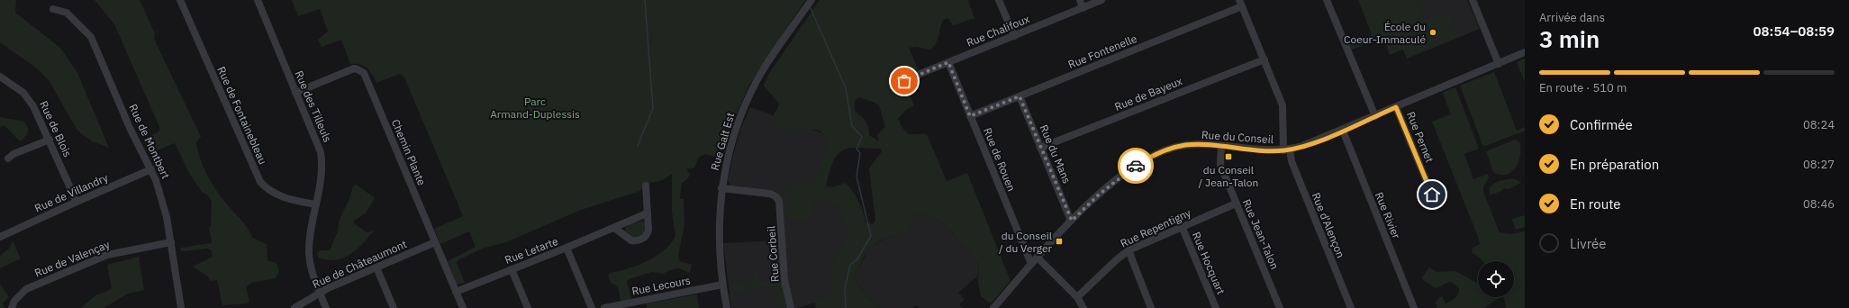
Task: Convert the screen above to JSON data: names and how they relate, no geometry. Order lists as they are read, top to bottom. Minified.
{"streets":{"street":["Rue Chalifoux","Rue Fontenelle","Rue de Bayeux","Rue des Tilleuls","Rue de Fontainebleau","Rue de Blois","Rue du Conseil","Rue Pernet","Rue de Montbert","Rue Galt Est","Chemin Plante","Rue du Mans","Rue de Rouen","Rue de Villandry","Rue Rivier","Rue d'Alençon","Rue Repentigny","Rue Jean-Talon","Rue Letarte","Rue Corbeil","Rue de Valençay","Rue Hocquart","Rue de Châteaumont","Rue Lecours"]},"crossings":[["Rue Chalifoux","Rue de Rouen"],["Rue Fontenelle","Rue du Mans"],["Rue Fontenelle","Rue de Rouen"],["Rue Fontenelle","Rue d'Alençon"],["Rue de Bayeux","Rue du Mans"],["Rue de Bayeux","Rue d'Alençon"],["Rue des Tilleuls","Rue de Fontainebleau"],["Rue des Tilleuls","Chemin Plante"],["Rue des Tilleuls","Rue de Châteaumont"],["Rue de Blois","Rue de Villandry"],["Rue du Conseil","Rue Pernet"],["Rue du Conseil","Rue du Mans"],["Rue du Conseil","Rue de Rouen"],["Rue du Conseil","Rue Rivier"],["Rue du Conseil","Rue d'Alençon"],["Rue du Conseil","Rue Jean-Talon"],["Rue de Montbert","Rue de Villandry"],["Rue de Montbert","Rue de Valençay"],["Rue Galt Est","Rue Corbeil"],["Rue Galt Est","Rue Lecours"],["Chemin Plante","Rue Letarte"],["Chemin Plante","Rue de Châteaumont"],["Rue Repentigny","Rue Jean-Talon"],["Rue Repentigny","Rue Hocquart"]],"parks":["Parc Armand-Duplessis"],"places":{"other":["École du Coeur-Immaculé"],"transit":["du Conseil / Jean-Talon","du Conseil / du Verger"]},"page":{"heading":["3 min","Arrivée dans","08:54–08:59"],"bar":"En route · 510 m","list":[["Confirmée","08:24"],["En préparation","08:27"],["En route","08:46"],"Livrée"]}}
